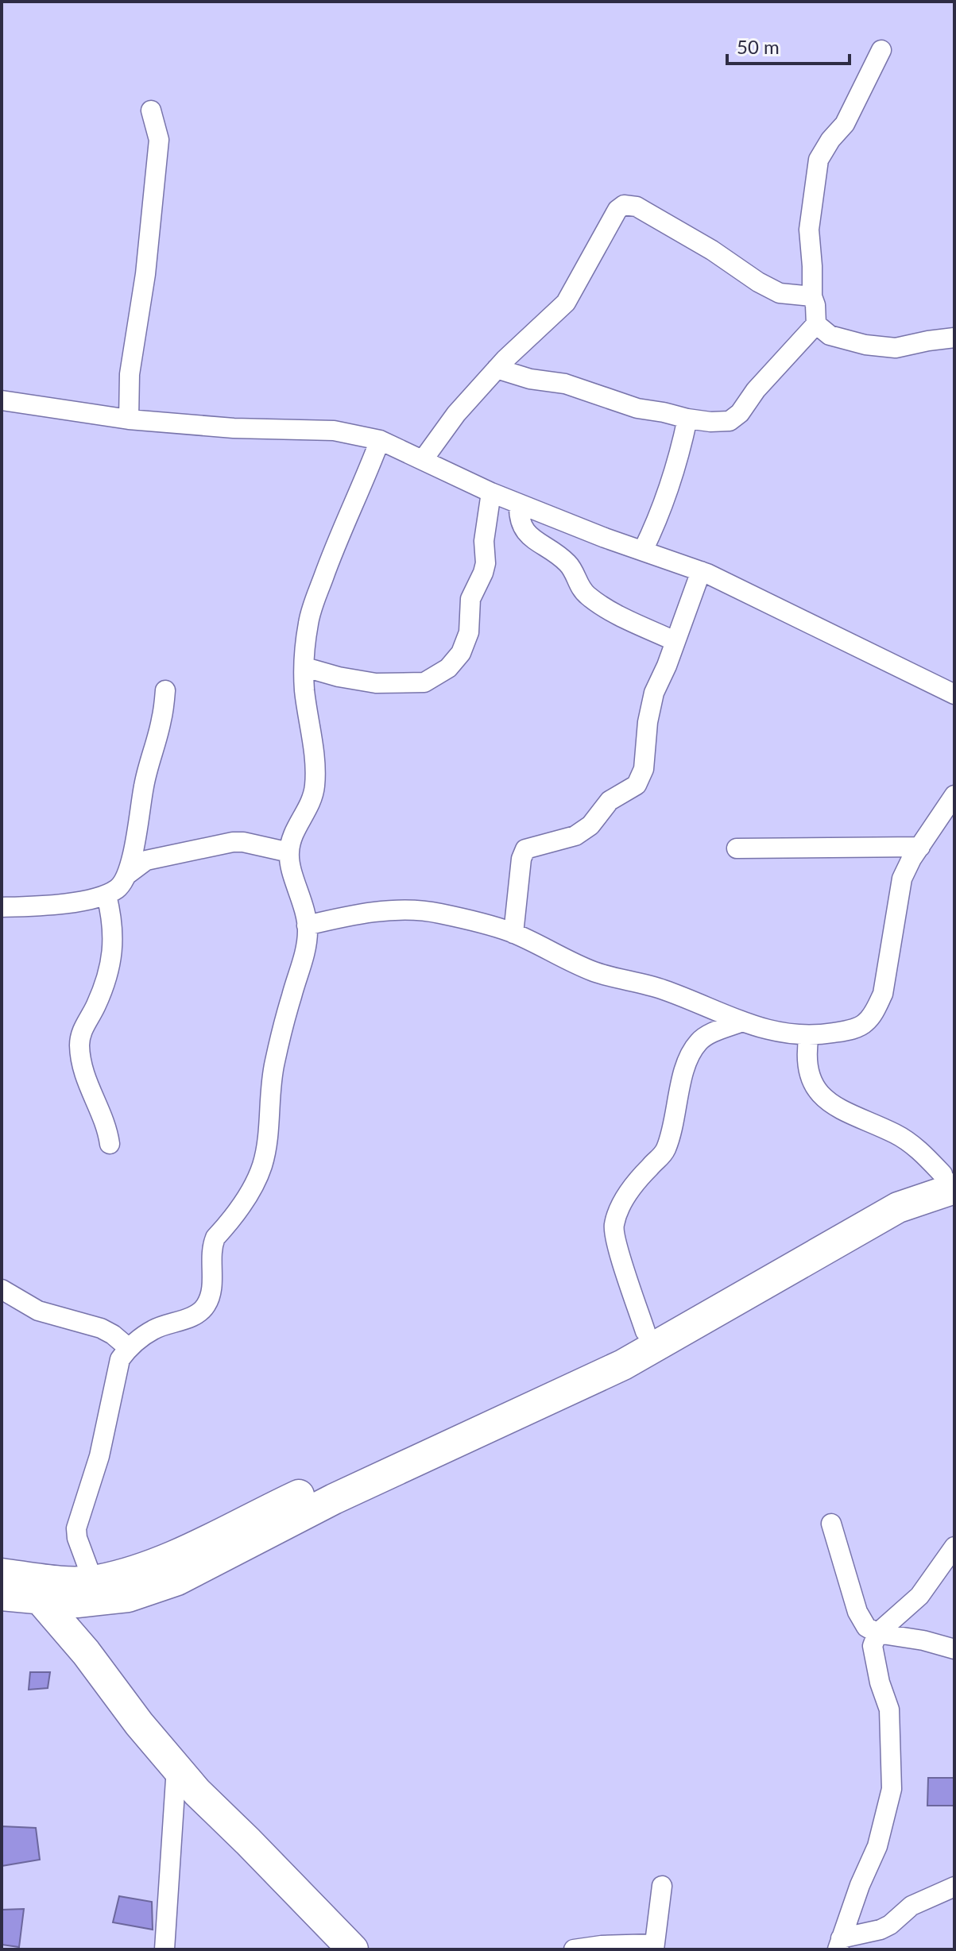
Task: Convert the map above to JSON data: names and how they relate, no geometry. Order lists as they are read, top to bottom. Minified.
{"scale_bar":"50 m"}
